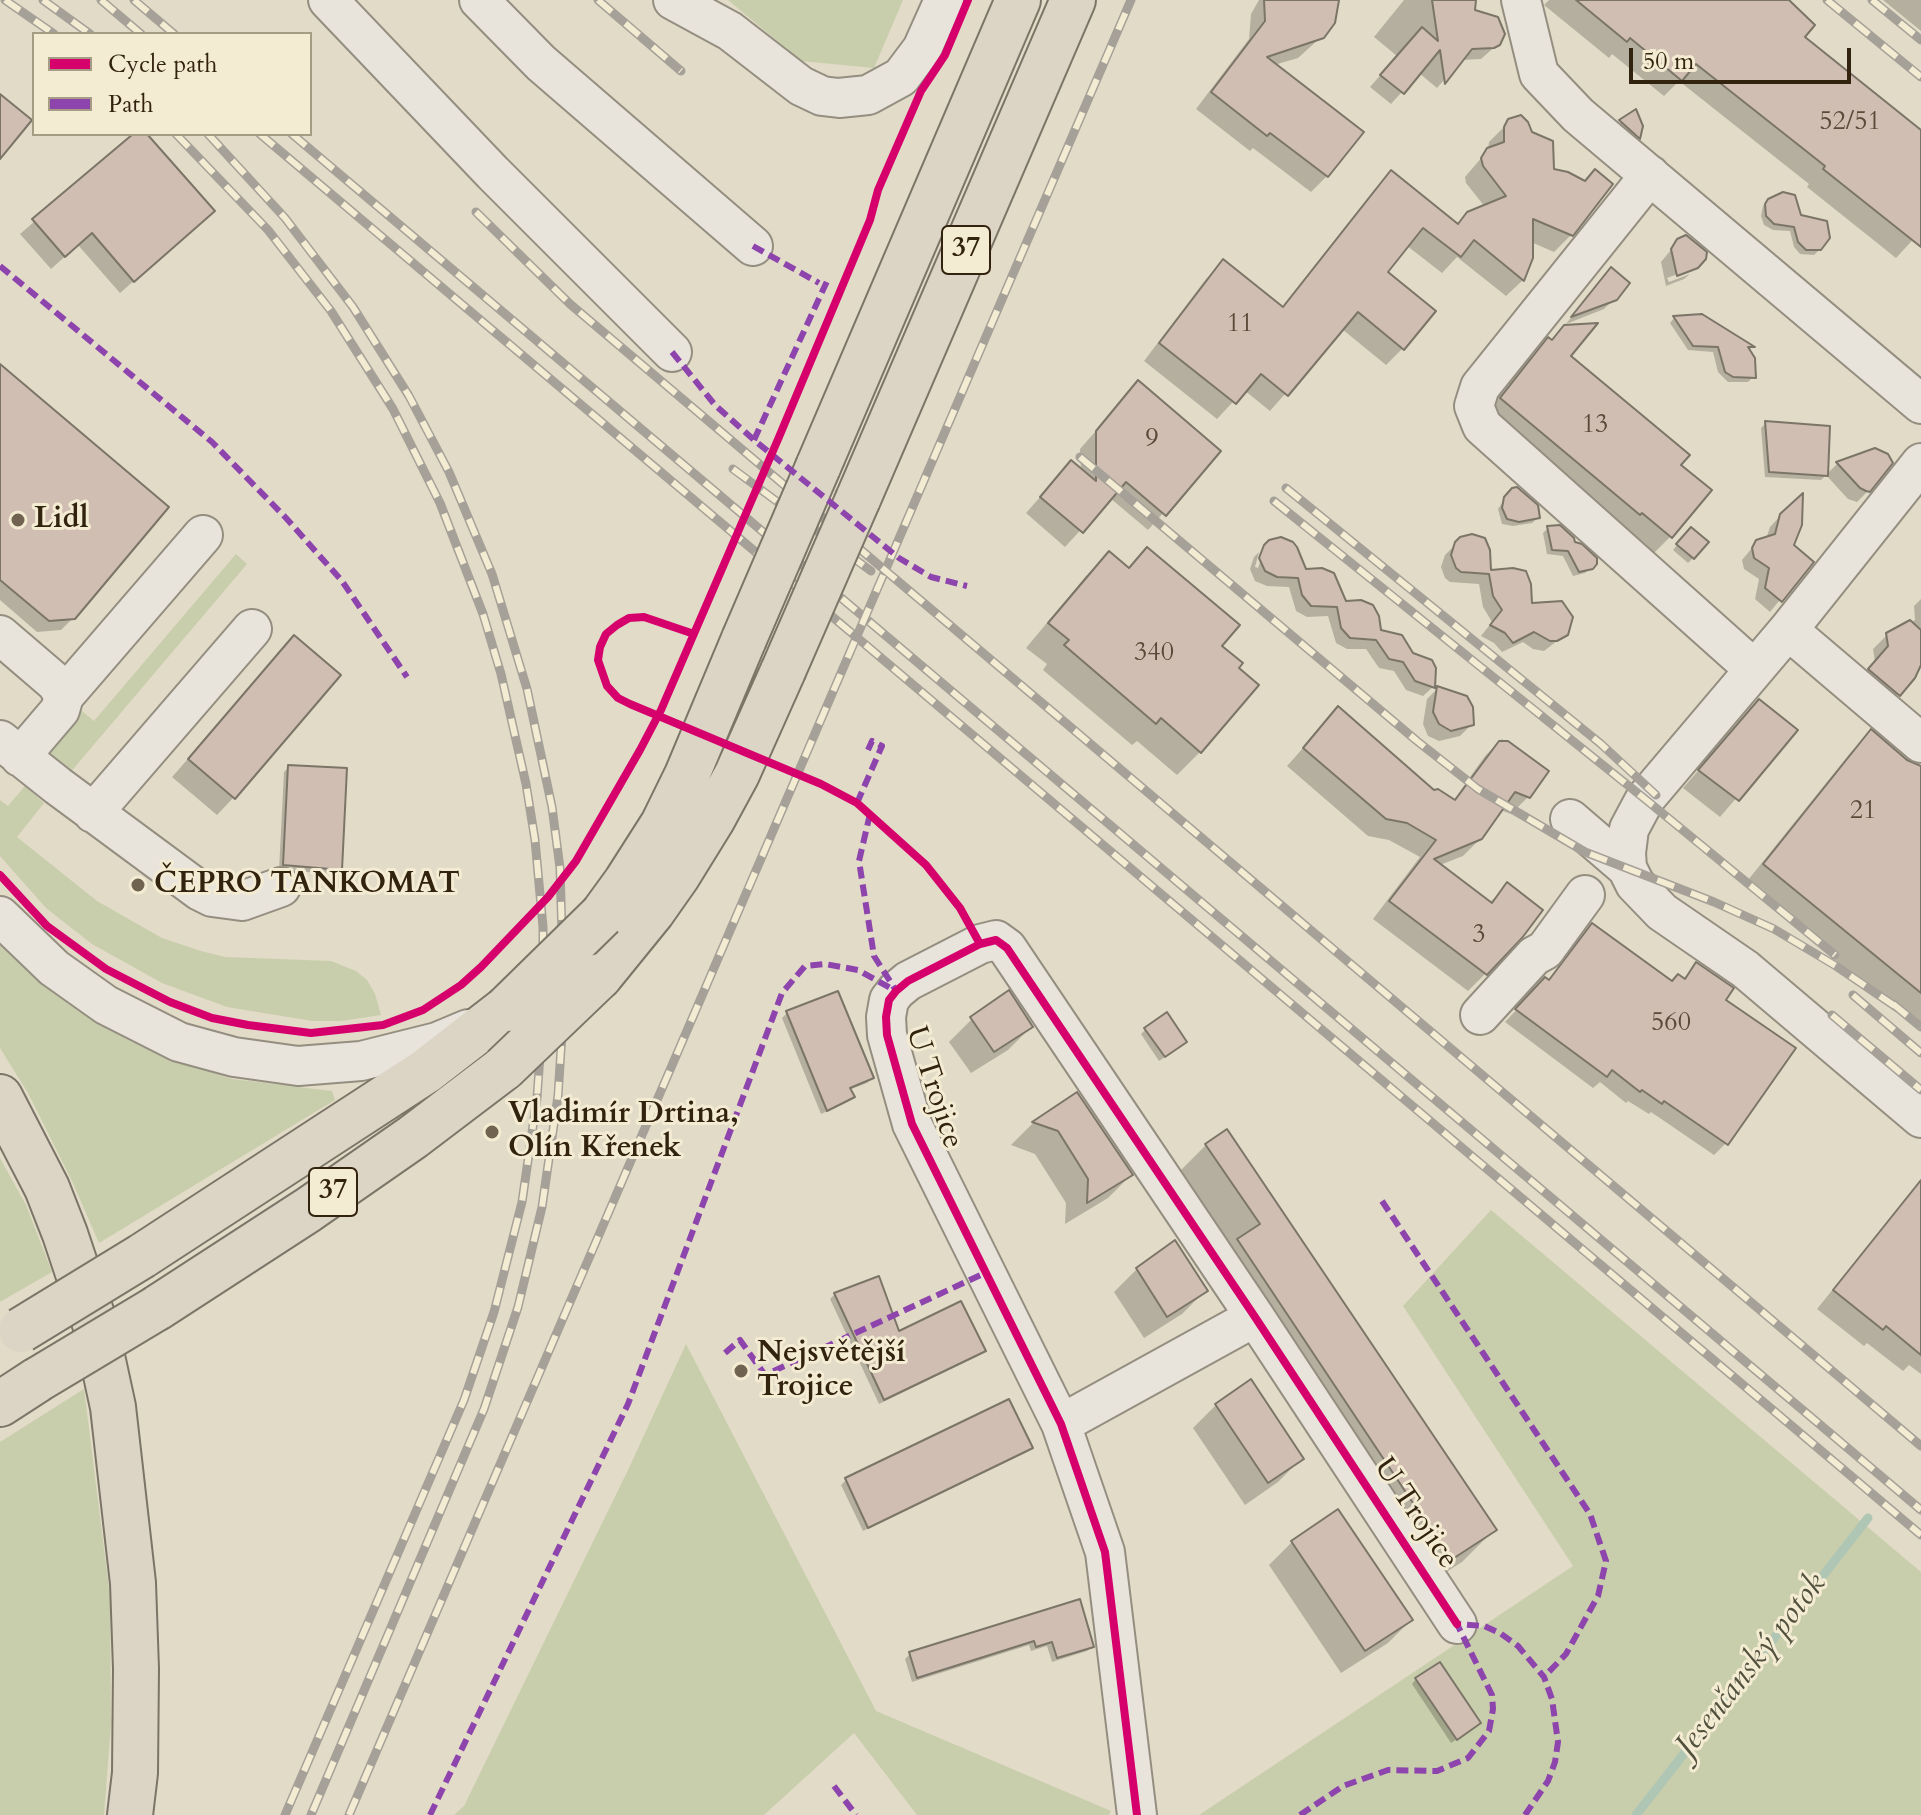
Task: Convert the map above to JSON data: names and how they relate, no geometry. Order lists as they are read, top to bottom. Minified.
{"streets":{"main road":["37"],"street":["U Trojice"]},"water":["Jesenčanský potok"],"places":["Lidl","ČEPRO TANKOMAT","Vladimír Drtina, Olín Křenek","Nejsvětější Trojice"],"house_numbers":["52/51","11","13","9","340","21","3","560"],"legend":["Cycle path","Path"],"scale_bar":"50 m"}
